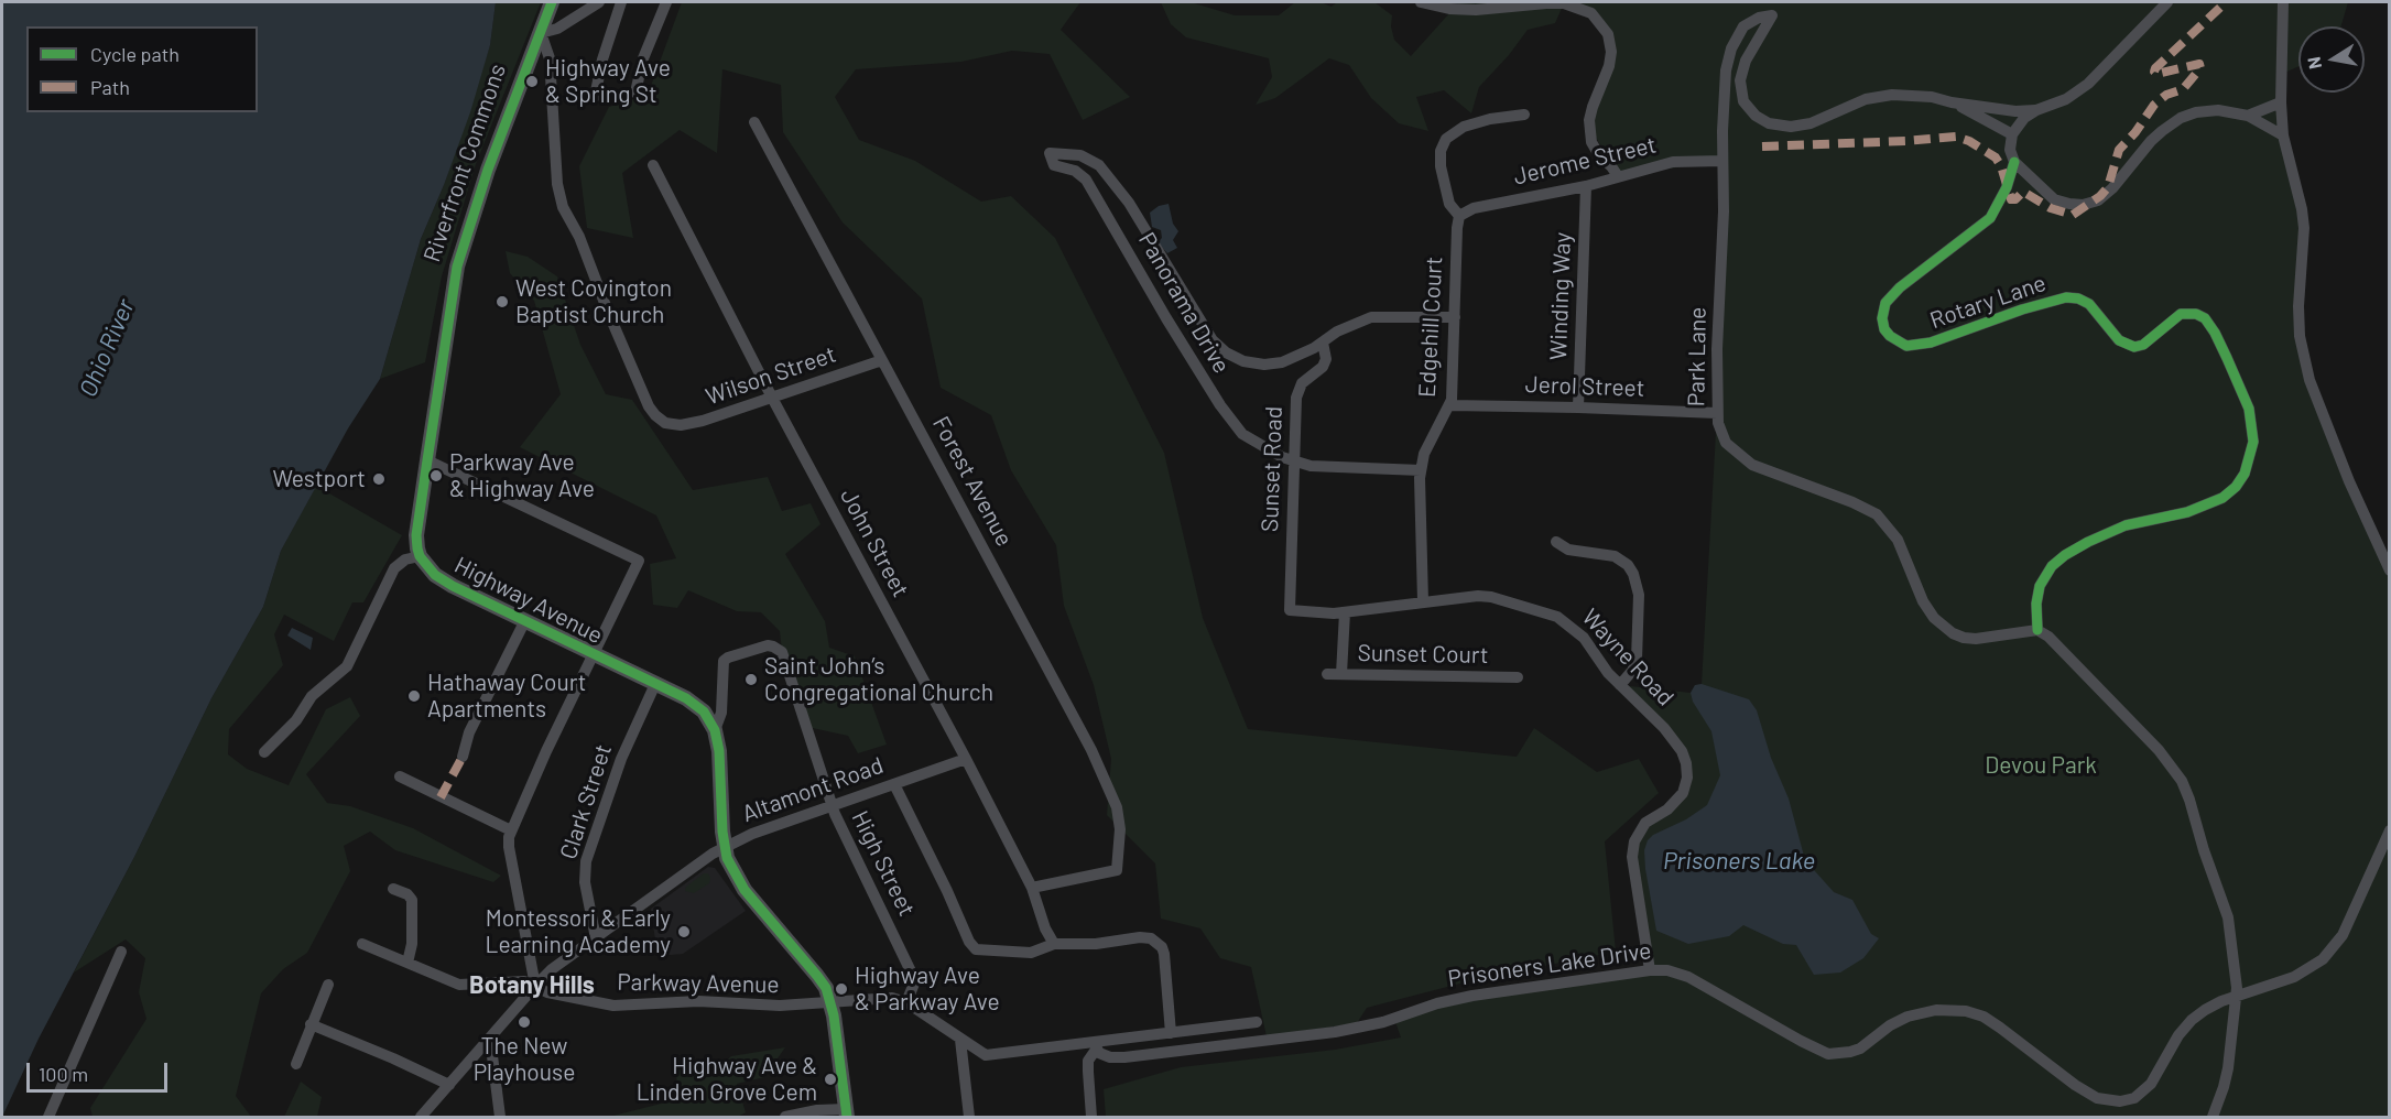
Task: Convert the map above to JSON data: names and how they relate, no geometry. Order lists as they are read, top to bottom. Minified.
{"streets":{"main road":["Highway Avenue"],"street":["Jerome Street","Winding Way","Rotary Lane","Panorama Drive","Edgehill Court","Park Lane","Wilson Street","Jerol Street","Sunset Road","Forest Avenue","John Street","Sunset Court","Wayne Road","Altamont Road","Clark Street","High Street","Prisoners Lake Drive","Parkway Avenue"],"cycle path":["Riverfront Commons"]},"crossings":[["Jerome Street","Winding Way"],["Jerome Street","Edgehill Court"],["Jerome Street","Park Lane"],["Winding Way","Jerol Street"],["Rotary Lane","Park Lane"],["Panorama Drive","Edgehill Court"],["Panorama Drive","Sunset Road"],["Edgehill Court","Jerol Street"],["Edgehill Court","Wayne Road"],["Park Lane","Jerol Street"],["Wilson Street","Forest Avenue"],["Wilson Street","John Street"],["Sunset Road","Wayne Road"],["Forest Avenue","John Street"],["John Street","Altamont Road"],["Highway Avenue","Altamont Road"],["Highway Avenue","Clark Street"],["Highway Avenue","High Street"],["Wayne Road","Prisoners Lake Drive"],["Altamont Road","Clark Street"],["Altamont Road","High Street"],["Altamont Road","Parkway Avenue"],["High Street","Parkway Avenue"],["Prisoners Lake Drive","Parkway Avenue"]],"districts":["Botany Hills"],"water":["Ohio River","Prisoners Lake"],"parks":["Devou Park"],"places":["Highway Ave & Spring St","West Covington Baptist Church","Parkway Ave & Highway Ave","Westport","Saint John’s Congregational Church","Hathaway Court Apartments","Montessori & Early Learning Academy","Highway Ave & Parkway Ave","The New Playhouse","Highway Ave & Linden Grove Cem"],"legend":["Cycle path","Path"],"scale_bar":"100 m","north":"left"}
